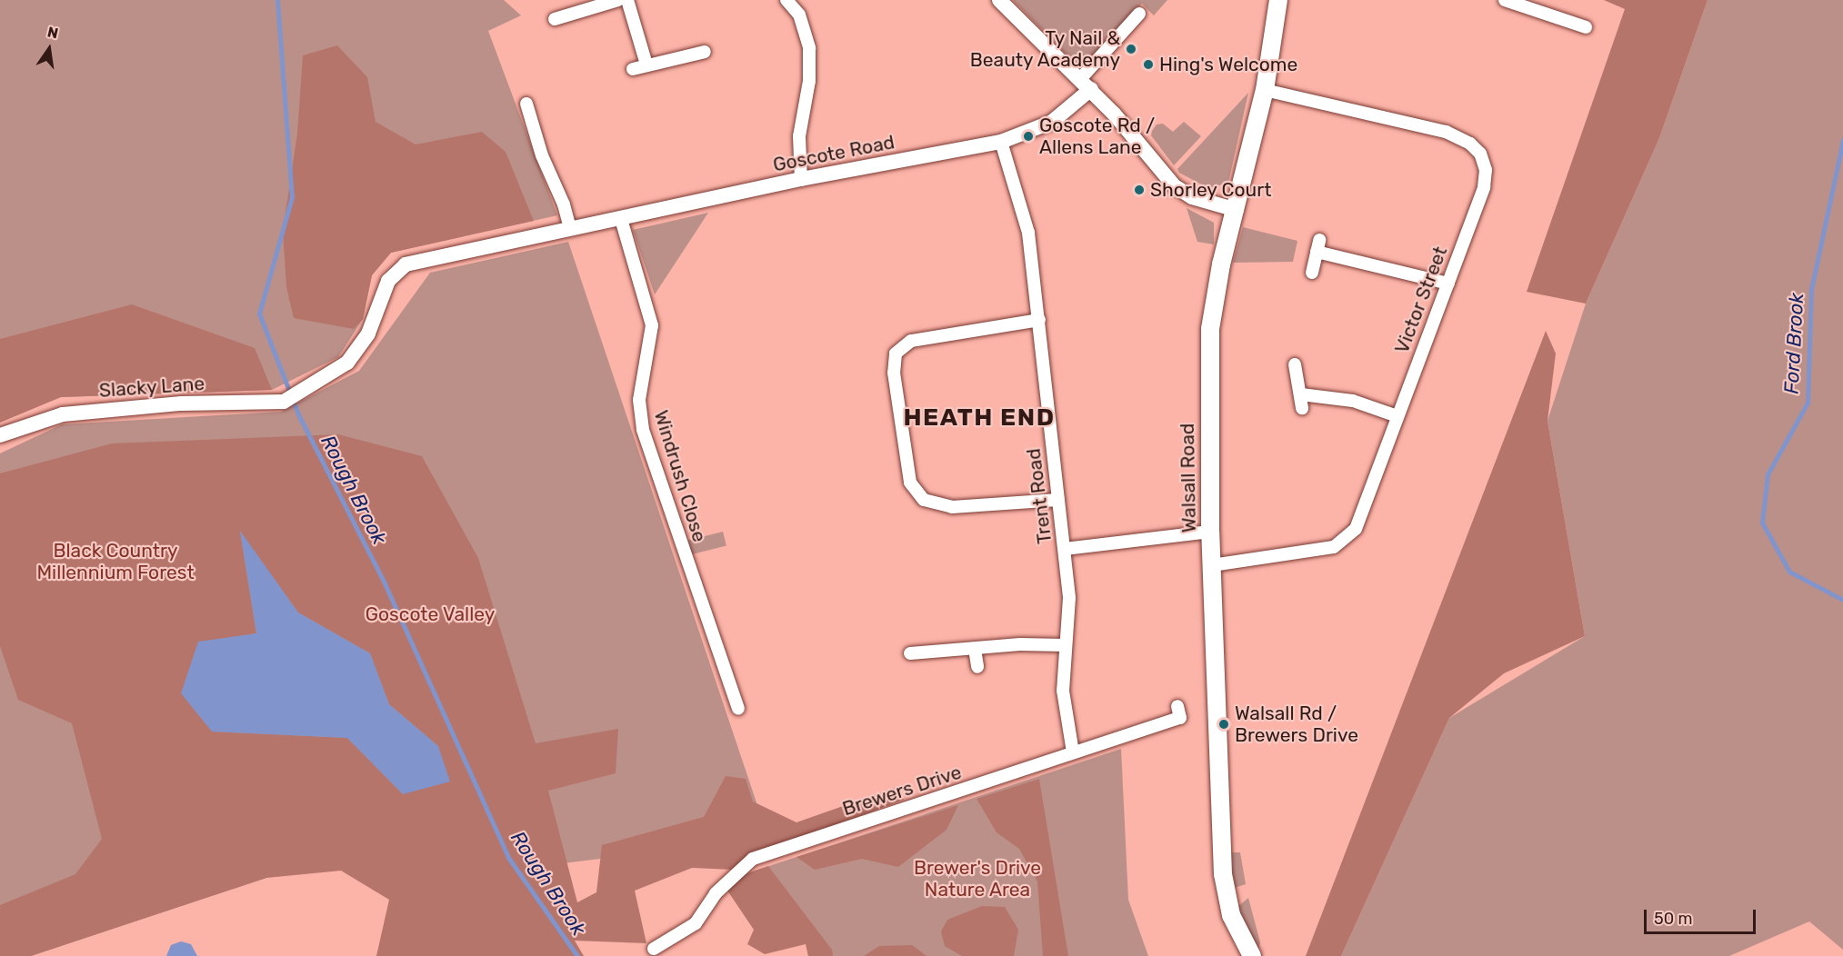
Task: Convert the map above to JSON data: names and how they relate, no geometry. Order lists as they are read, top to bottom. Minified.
{"streets":{"main road":["Walsall Road"],"street":["Goscote Road","Victor Street","Slacky Lane","Windrush Close","Trent Road","Brewers Drive"]},"crossings":[["Goscote Road","Slacky Lane"],["Goscote Road","Windrush Close"],["Goscote Road","Trent Road"],["Victor Street","Walsall Road"],["Trent Road","Brewers Drive"]],"districts":["HEATH END"],"water":["Ford Brook","Rough Brook"],"parks":["Black Country Millennium Forest","Goscote Valley","Brewer's Drive Nature Area"],"places":["Ty Nail & Beauty Academy","Hing's Welcome","Goscote Rd / Allens Lane","Shorley Court","Walsall Rd / Brewers Drive"],"scale_bar":"50 m","north":"top"}
